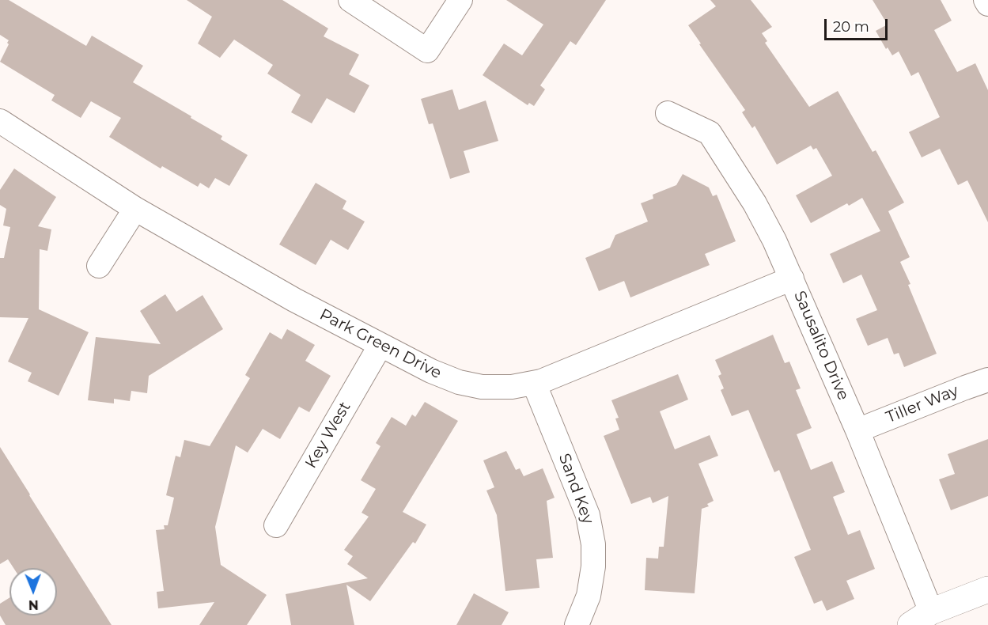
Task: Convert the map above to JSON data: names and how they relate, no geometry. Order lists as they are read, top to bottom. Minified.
{"streets":{"street":["Park Green Drive","Sausalito Drive","Tiller Way","Key West","Sand Key"]},"crossings":[["Park Green Drive","Sausalito Drive"],["Park Green Drive","Key West"],["Park Green Drive","Sand Key"],["Sausalito Drive","Tiller Way"]],"scale_bar":"20 m","north":"bottom"}
